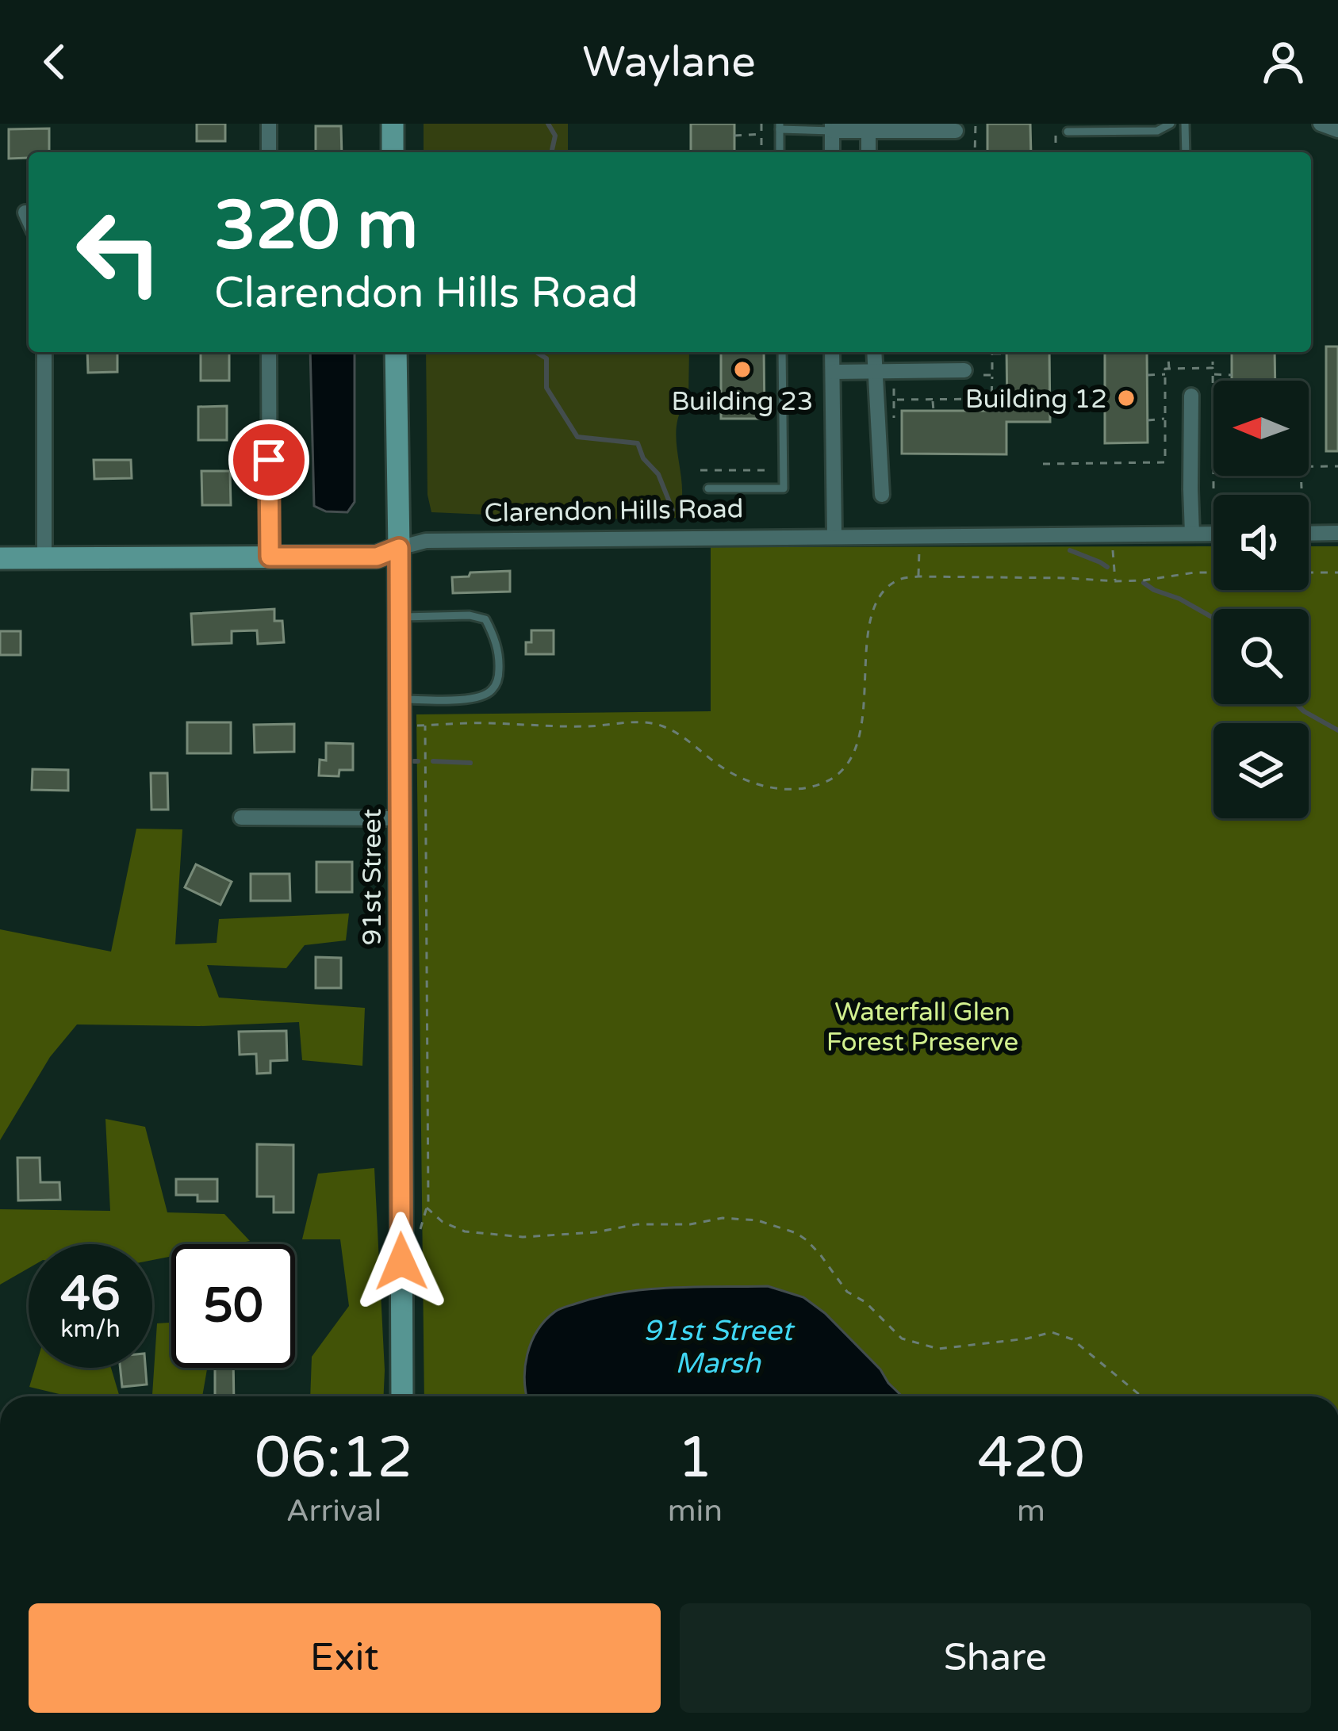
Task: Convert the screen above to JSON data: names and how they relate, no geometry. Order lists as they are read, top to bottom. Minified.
{"streets":{"main road":["Clarendon Hills Road","91st Street"]},"crossings":[["Clarendon Hills Road","91st Street"]],"water":["91st Street Marsh"],"parks":["Waterfall Glen Forest Preserve"],"places":["Building 23","Building 12"],"north":"left","page":{"header":"Waylane","turn":["320 m","Clarendon Hills Road"],"speed":"46 km/h","limit":"50","eta":["06:12","Arrival","1","min","420","m"],"buttons":["Exit","Share"]}}
